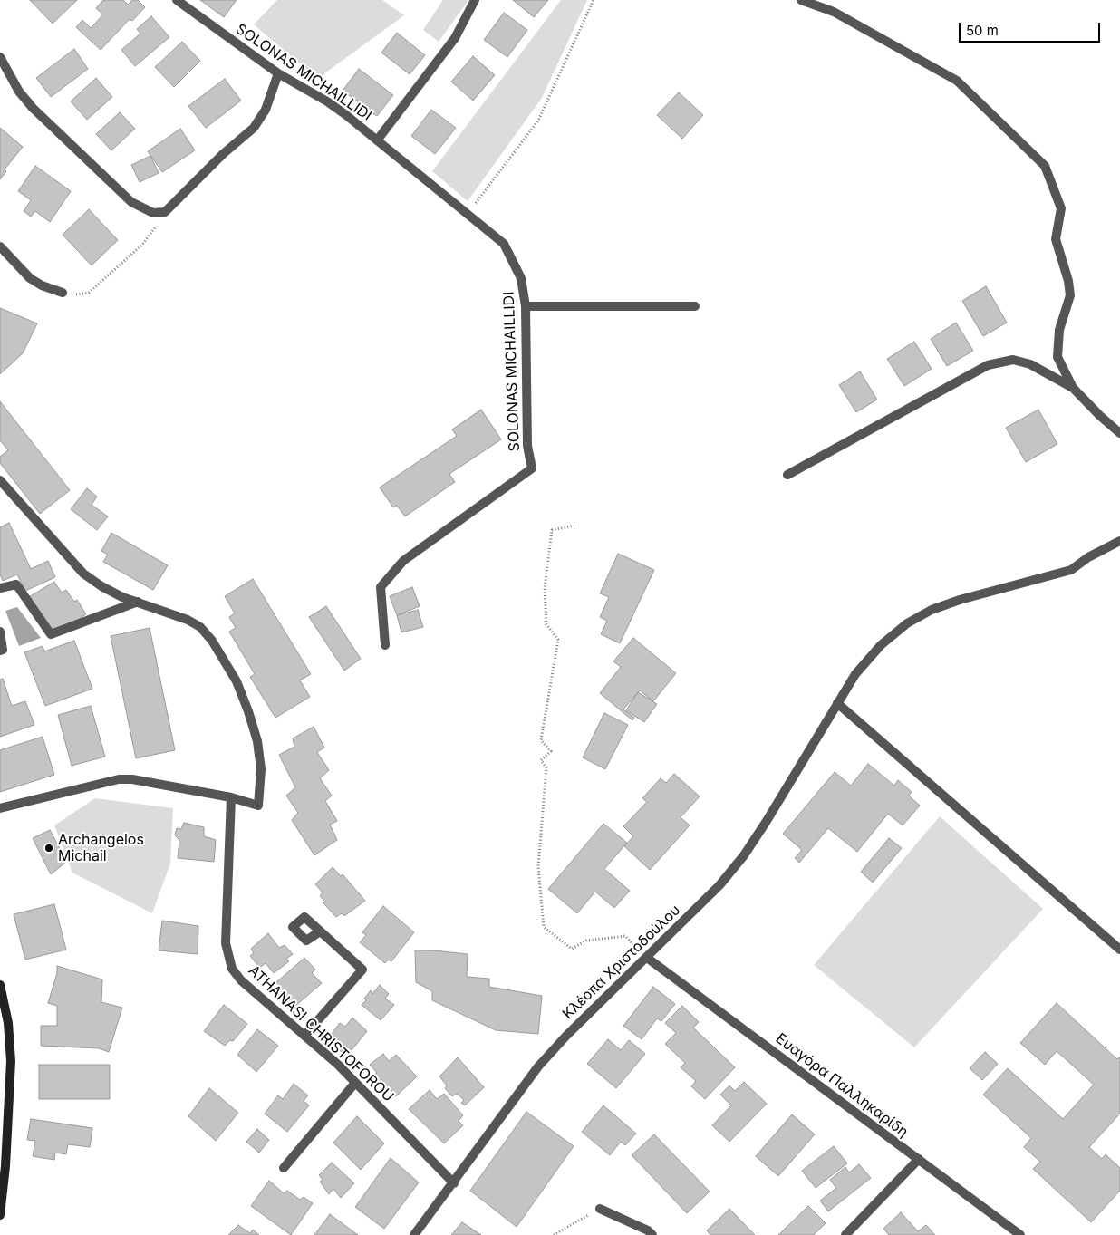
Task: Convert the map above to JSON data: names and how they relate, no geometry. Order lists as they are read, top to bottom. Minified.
{"streets":{"street":["SOLONAS MICHAILLIDI","Κλέοπα Χριστοδούλου","ATHANASI CHRISTOFOROU","Ευαγόρα Παλληκαρίδη"]},"crossings":[["Κλέοπα Χριστοδούλου","ATHANASI CHRISTOFOROU"],["Κλέοπα Χριστοδούλου","Ευαγόρα Παλληκαρίδη"]],"places":["Archangelos Michail"],"scale_bar":"50 m"}
